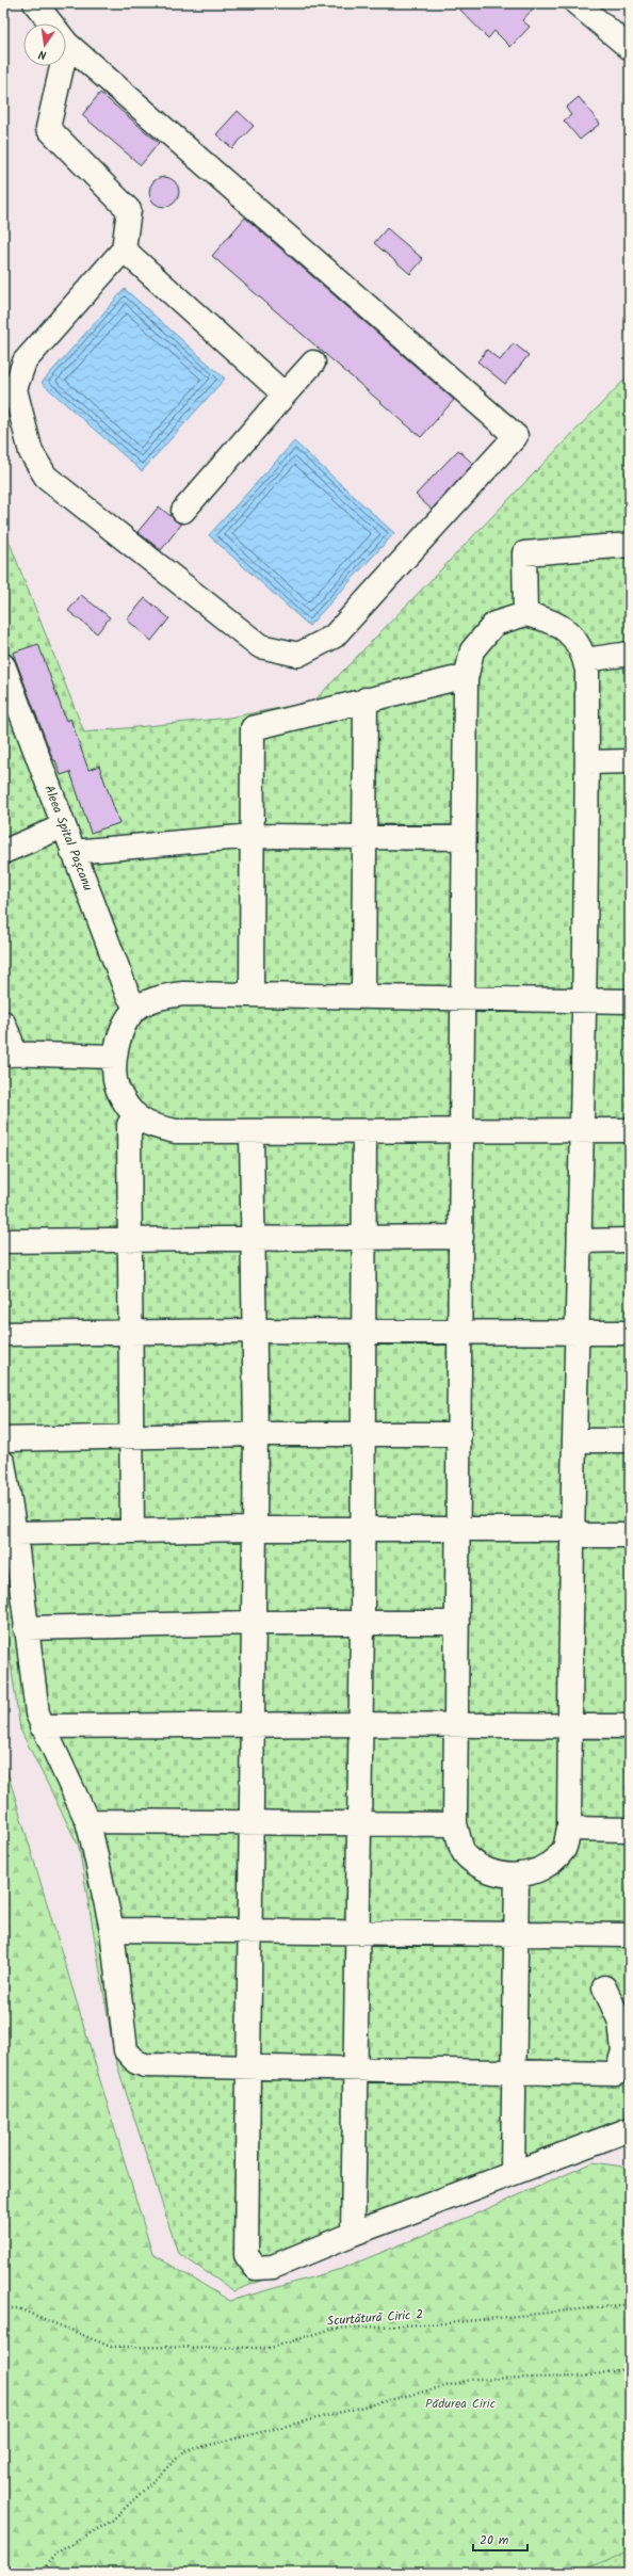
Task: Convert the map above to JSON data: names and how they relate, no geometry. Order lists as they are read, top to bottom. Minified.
{"streets":{"street":["Aleea Spital Pașcanu"],"path":["Scurtătură Ciric 2"]},"parks":["Pădurea Ciric"],"scale_bar":"20 m","north":"bottom"}
